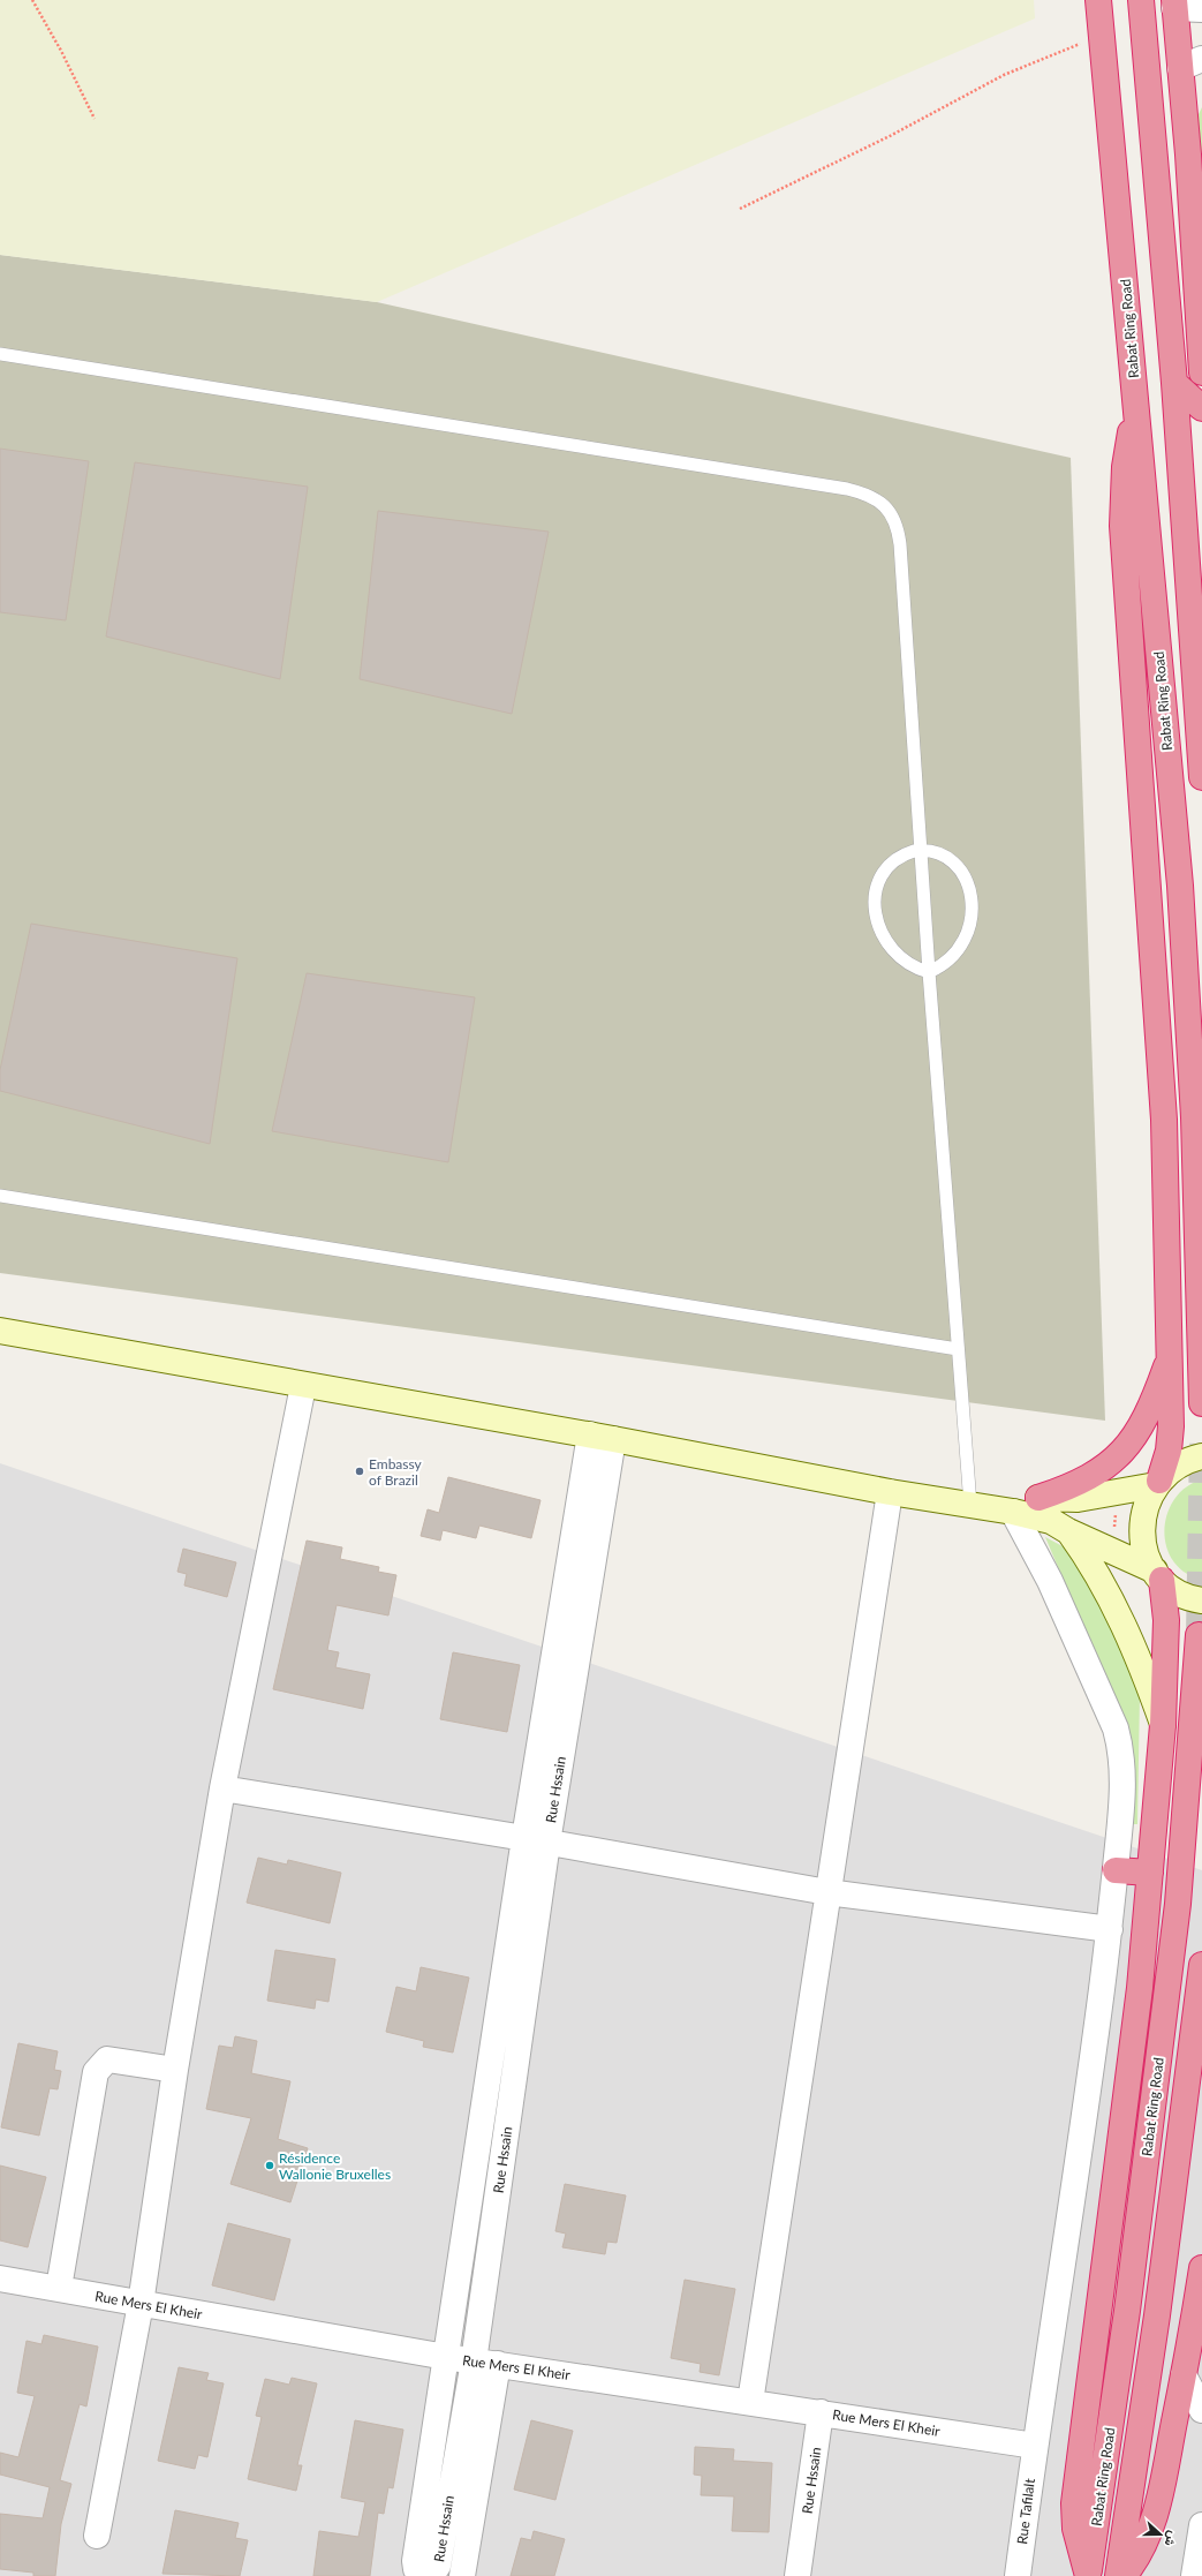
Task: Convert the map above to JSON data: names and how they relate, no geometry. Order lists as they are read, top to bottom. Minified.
{"streets":{"highway":["Rabat Ring Road"],"street":["Rue Hssain","Rue Mers El Kheir","Rue Tafilalt"]},"crossings":[["Rue Hssain","Rue Mers El Kheir"],["Rue Mers El Kheir","Rue Tafilalt"]],"places":["Embassy of Brazil","Résidence Wallonie Bruxelles"],"north":"right"}
